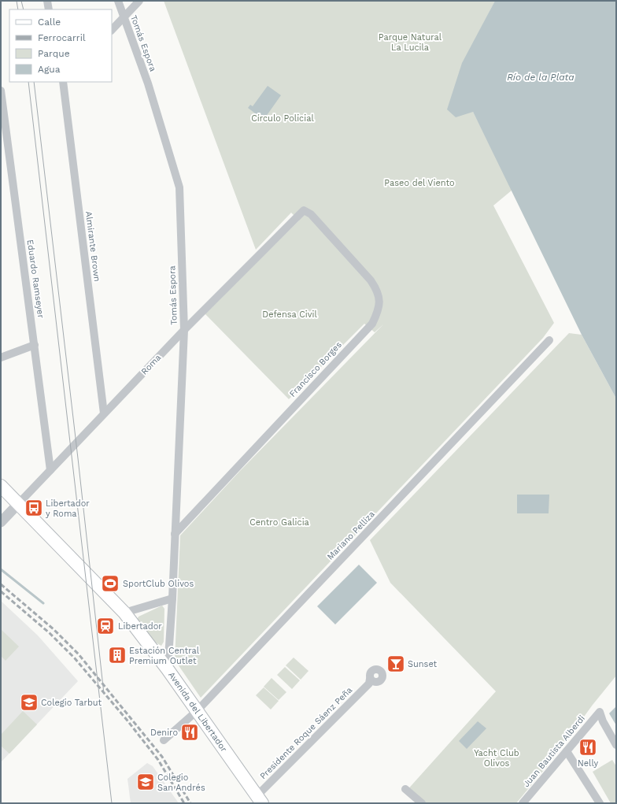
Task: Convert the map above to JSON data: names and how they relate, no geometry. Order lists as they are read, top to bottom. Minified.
{"streets":{"main road":["Avenida del Libertador"],"street":["Tomás Espora","Almirante Brown","Eduardo Ramseyer","Roma","Francisco Borges","Mariano Pelliza","Presidente Roque Sáenz Peña","Juan Bautista Alberdi"]},"crossings":[["Tomás Espora","Roma"],["Tomás Espora","Francisco Borges"],["Tomás Espora","Avenida del Libertador"],["Almirante Brown","Roma"],["Eduardo Ramseyer","Roma"],["Roma","Francisco Borges"],["Roma","Avenida del Libertador"],["Mariano Pelliza","Avenida del Libertador"],["Avenida del Libertador","Presidente Roque Sáenz Peña"]],"water":["Río de la Plata"],"parks":["Parque Natural La Lucila","Círculo Policial","Paseo del Viento","Defensa Civil","Centro Galicia","Yacht Club Olivos"],"places":{"bus stop":["Libertador y Roma"],"sports":["SportClub Olivos"],"station":["Libertador"],"building":["Estación Central Premium Outlet"],"bar":["Sunset"],"school or university":["Colegio Tarbut","Colegio San Andrés"],"restaurant":["Deniro","Nelly"]},"legend":["Calle","Ferrocarril","Parque","Agua"]}
